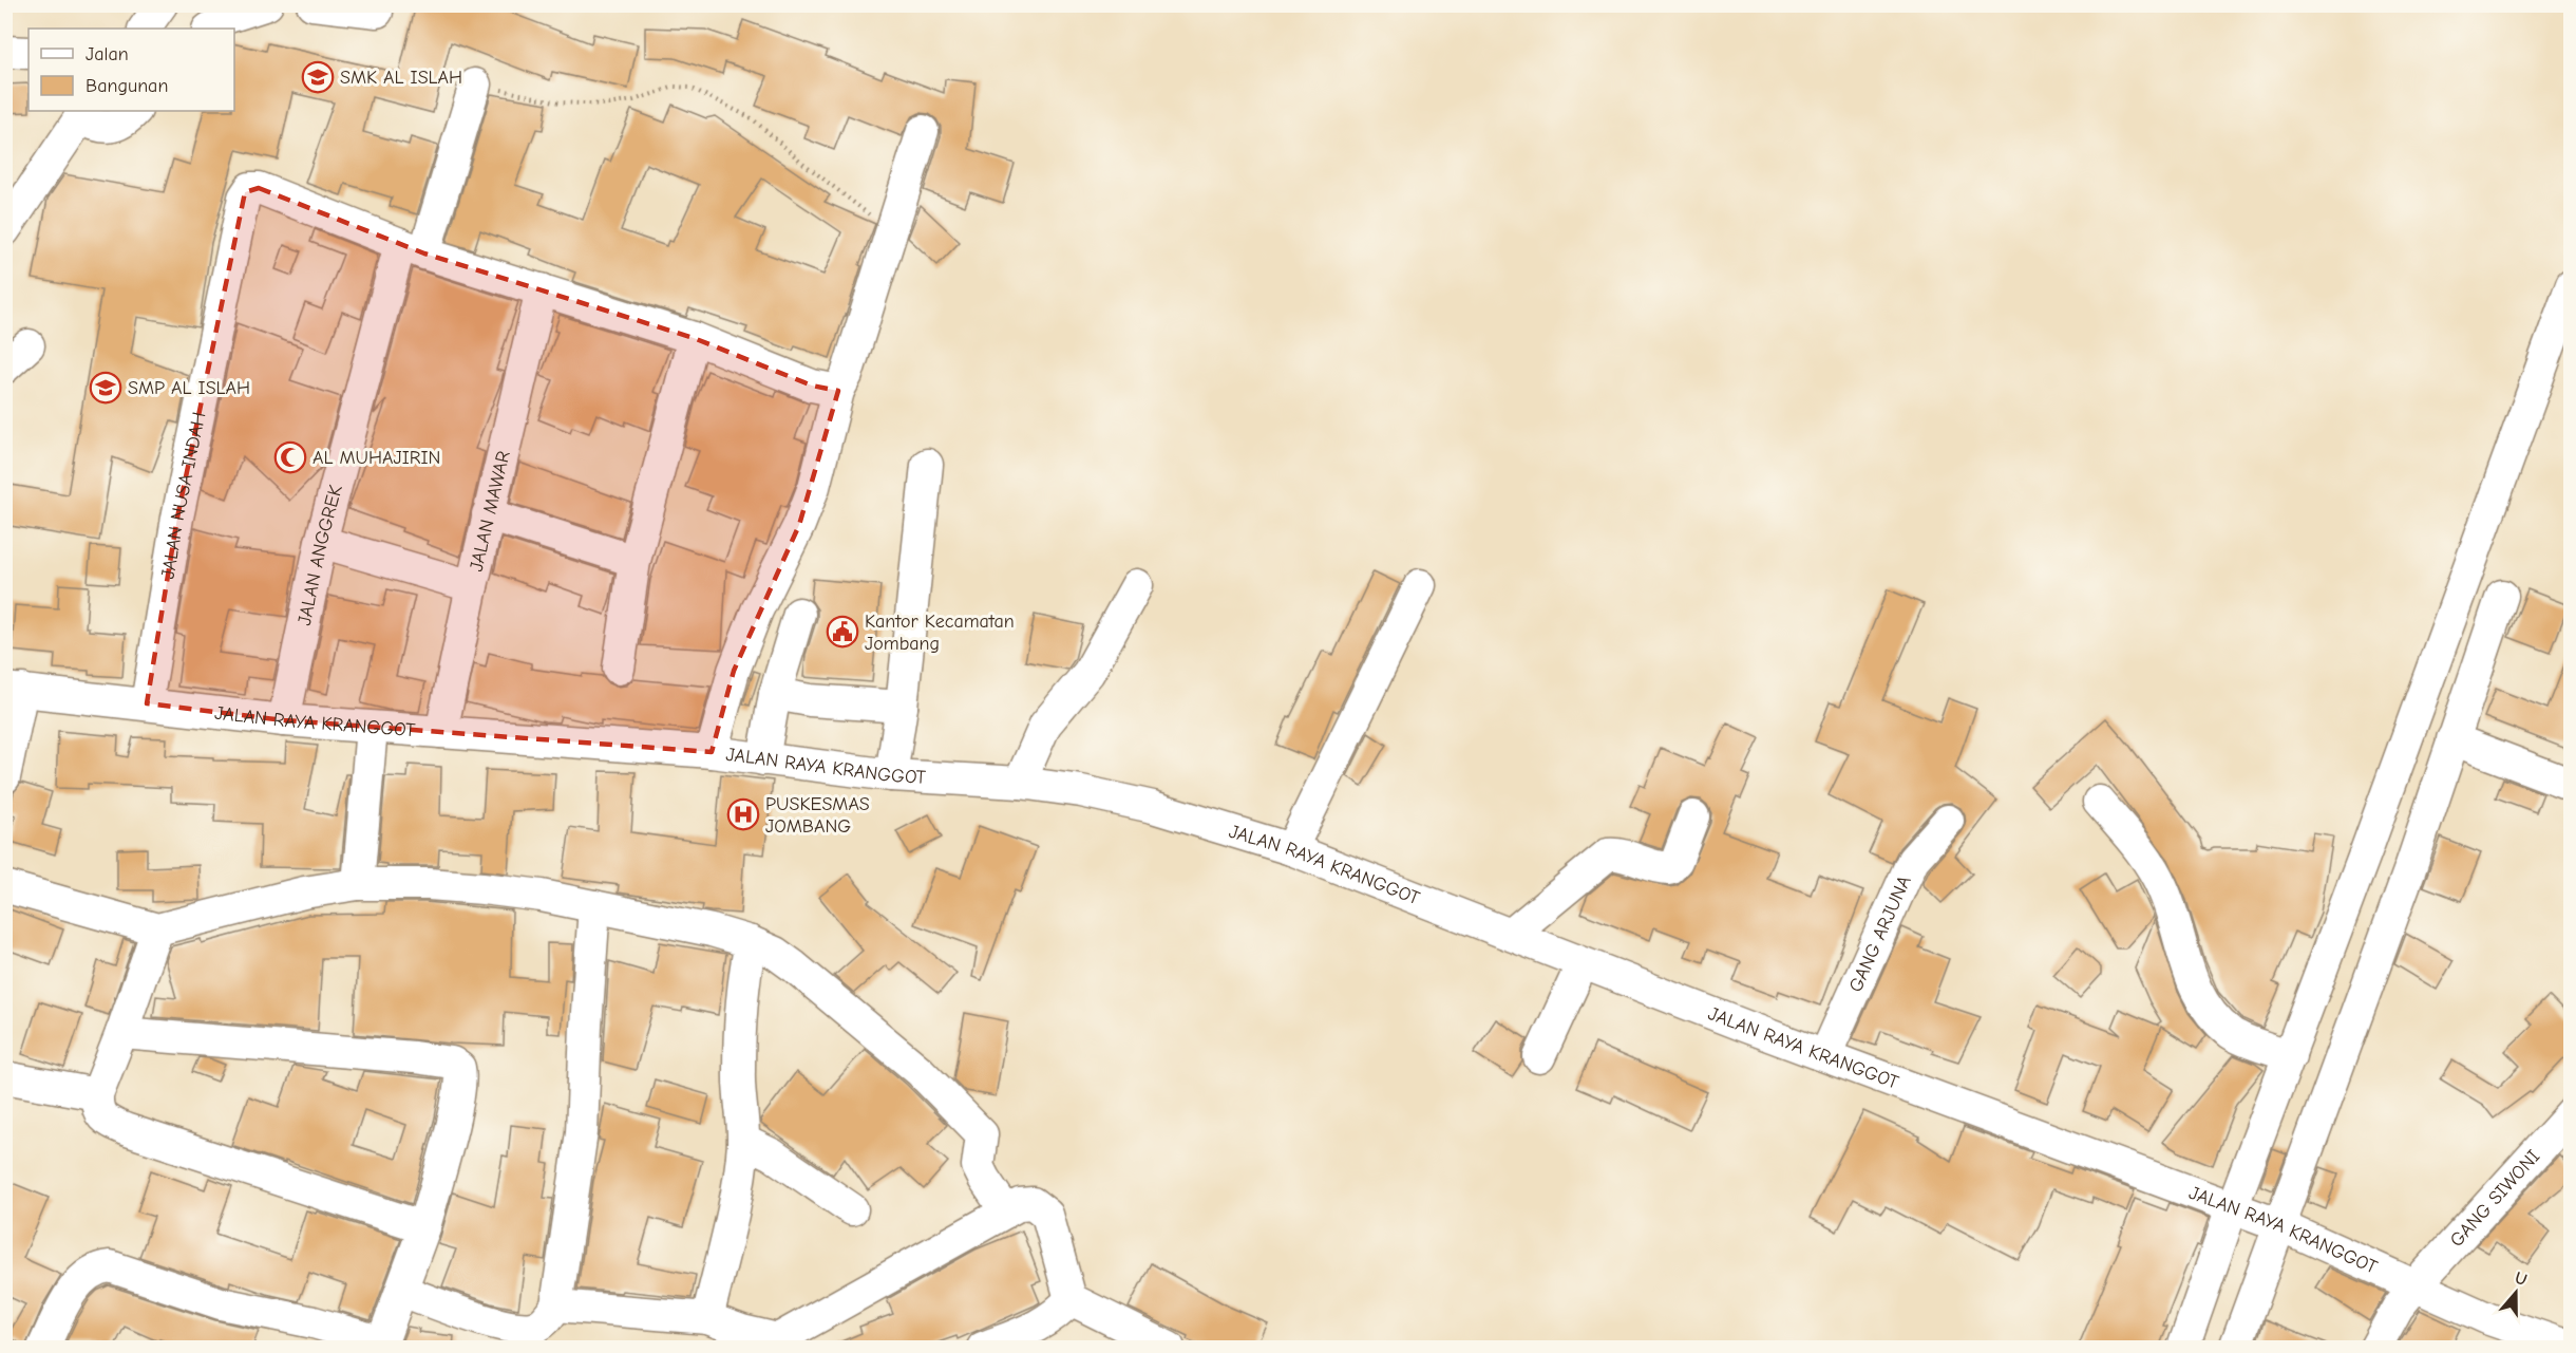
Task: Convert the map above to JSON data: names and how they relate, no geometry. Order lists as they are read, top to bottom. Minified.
{"streets":{"street":["JALAN NUSA INDAH","JALAN MAWAR","JALAN ANGGREK","JALAN RAYA KRANGGOT","GANG ARJUNA","GANG SIWONI"]},"crossings":[["JALAN NUSA INDAH","JALAN ANGGREK"],["JALAN NUSA INDAH","JALAN RAYA KRANGGOT"],["JALAN MAWAR","JALAN RAYA KRANGGOT"],["JALAN ANGGREK","JALAN RAYA KRANGGOT"],["JALAN RAYA KRANGGOT","GANG ARJUNA"],["JALAN RAYA KRANGGOT","GANG SIWONI"]],"places":{"school or university":["SMK AL ISLAH","SMP AL ISLAH"],"mosque":["AL MUHAJIRIN"],"public building":["Kantor Kecamatan Jombang"],"hospital":["PUSKESMAS JOMBANG"]},"legend":["Jalan","Bangunan"],"north":"top"}
